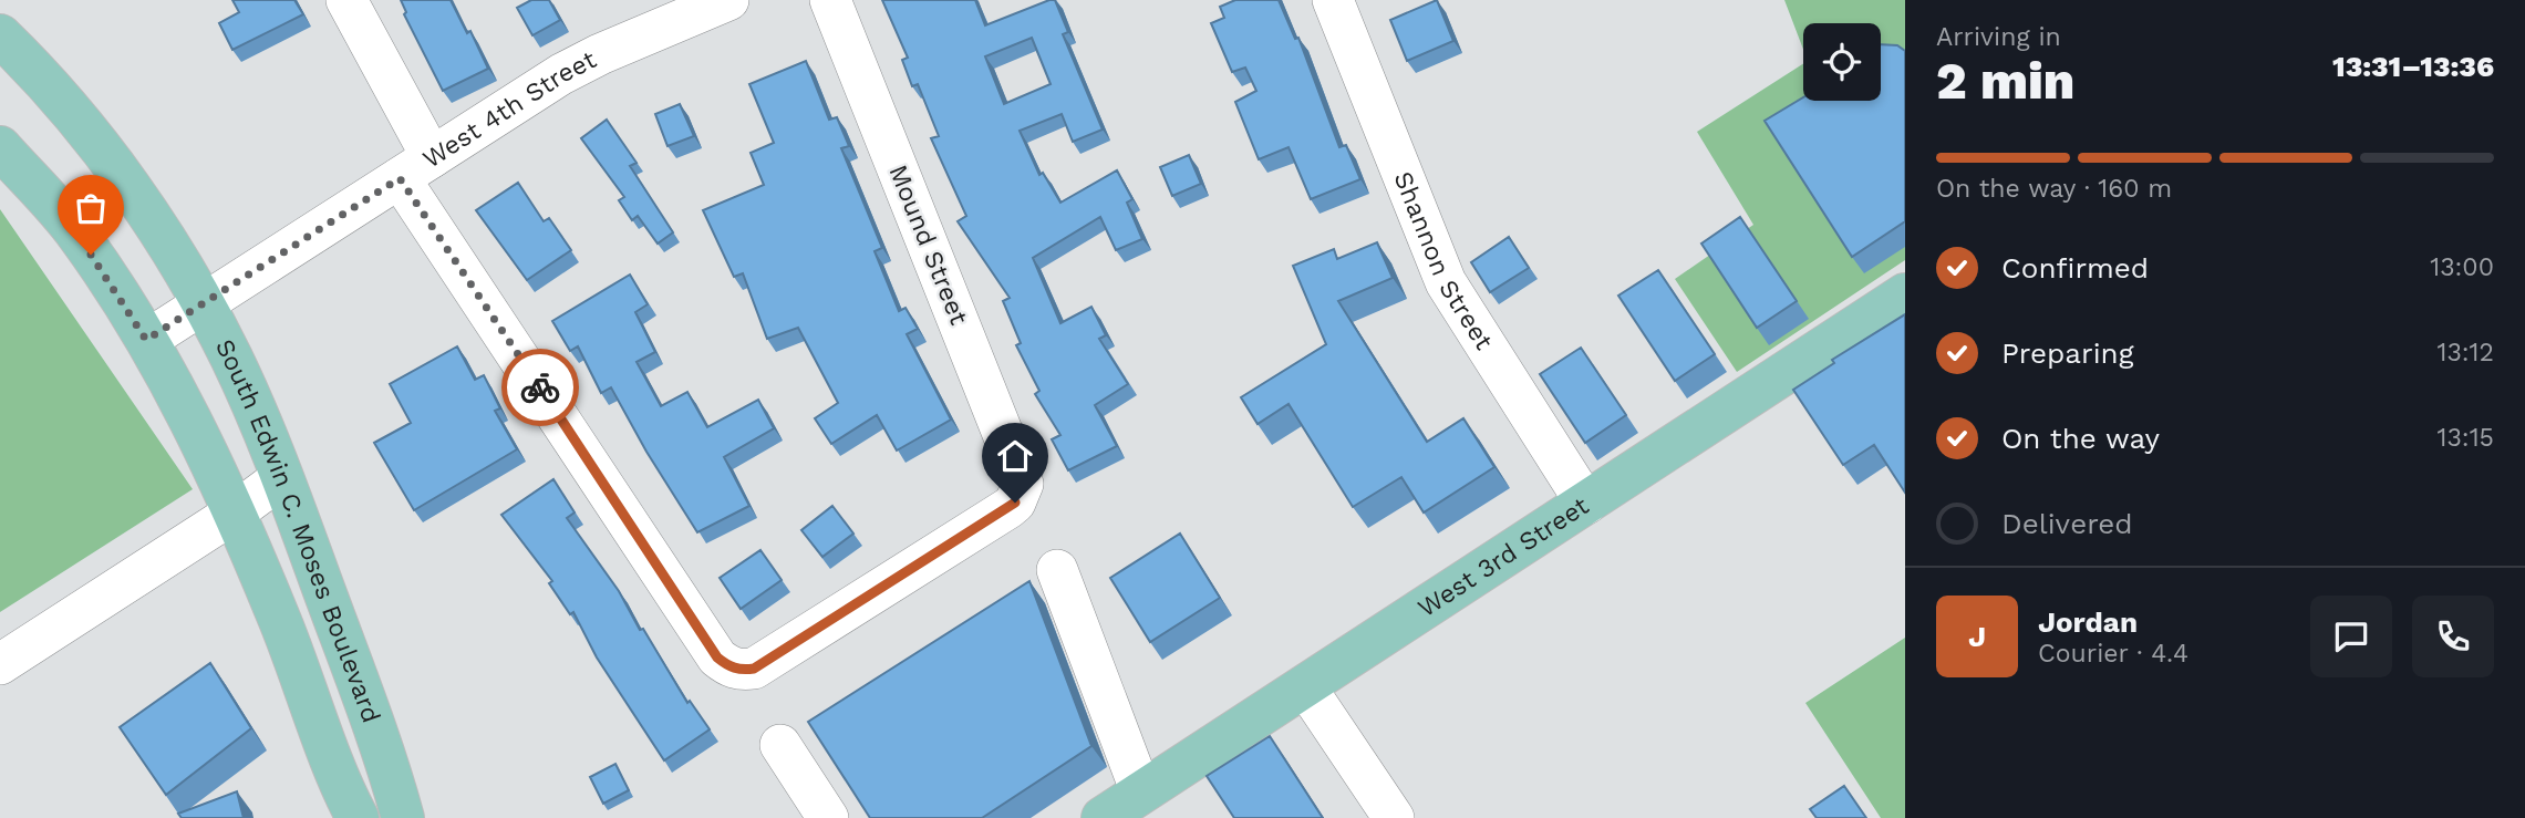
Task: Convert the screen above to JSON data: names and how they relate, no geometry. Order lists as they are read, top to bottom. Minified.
{"streets":{"main road":["South Edwin C. Moses Boulevard","West 3rd Street"],"street":["West 4th Street","Mound Street","Shannon Street"]},"crossings":[["West 4th Street","Mound Street"],["West 4th Street","South Edwin C. Moses Boulevard"],["Shannon Street","West 3rd Street"]],"page":{"heading":["2 min","Arriving in","13:31–13:36"],"panel":["Jordan","Courier · 4.4"],"bar":"On the way · 160 m","list":[["Confirmed","13:00"],["Preparing","13:12"],["On the way","13:15"],"Delivered"],"round":"J"}}
